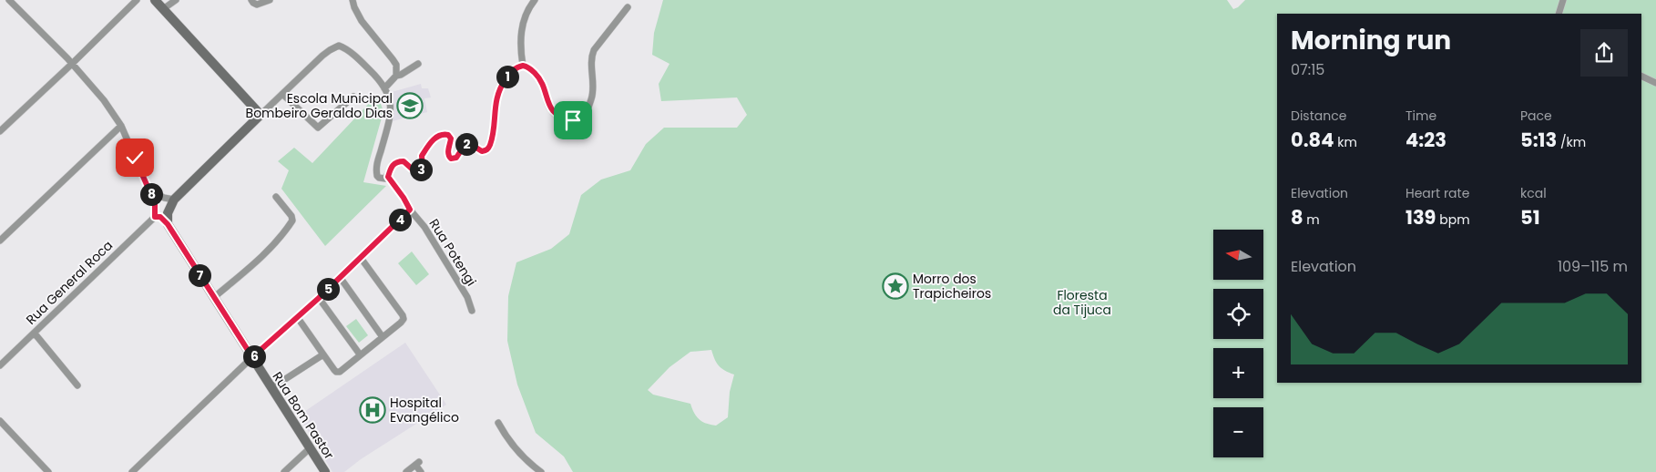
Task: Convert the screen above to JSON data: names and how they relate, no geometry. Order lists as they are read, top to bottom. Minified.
{"streets":{"street":["Rua Potengi","Rua General Roca","Rua Bom Pastor"]},"crossings":[["Rua General Roca","Rua Bom Pastor"]],"parks":["Floresta da Tijuca"],"places":{"school or university":["Escola Municipal Bombeiro Geraldo Dias"],"place":["Morro dos Trapicheiros"],"hospital":["Hospital Evangélico"]},"north":"left","page":{"heading":["Morning run","07:15"],"pins":["1","2","3","8","4","7","5","6"],"stats":[["Distance","0.84 km"],["Time","4:23"],["Pace","5:13 /km"],["Elevation","8 m"],["Heart rate","139 bpm"],["kcal","51"]],"map_buttons":["+","−"],"chart":["Elevation","109–115 m"]}}
